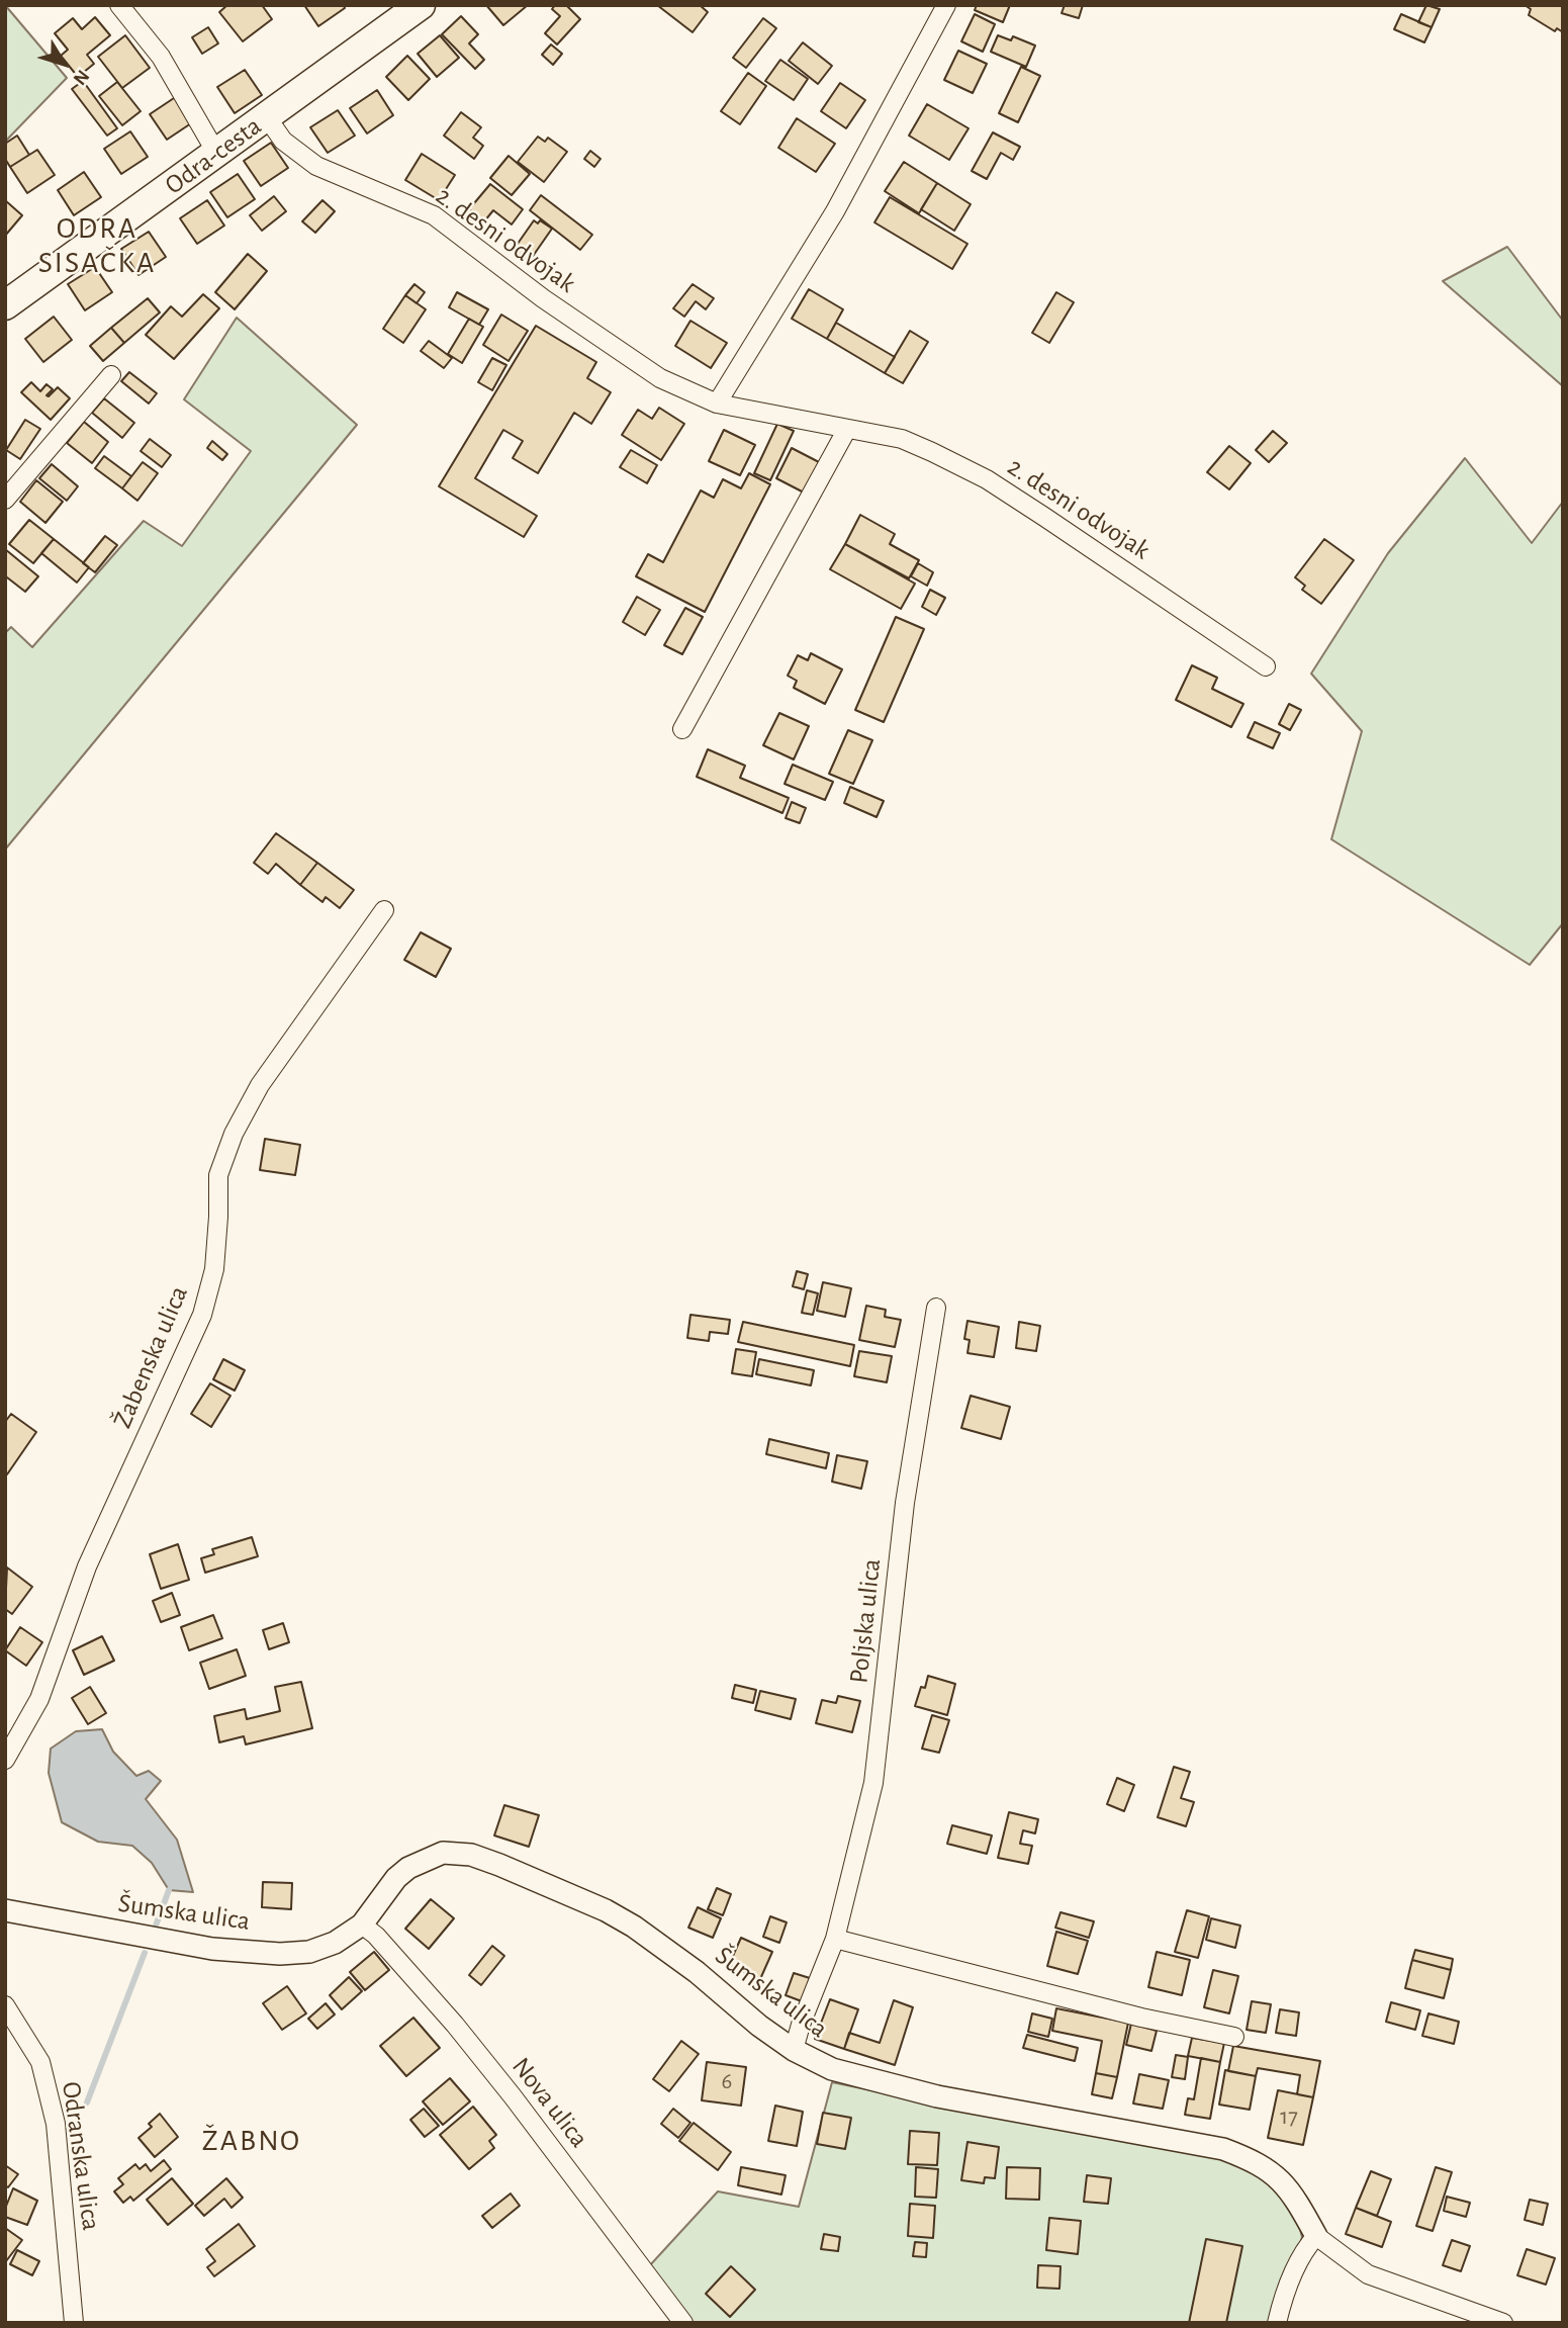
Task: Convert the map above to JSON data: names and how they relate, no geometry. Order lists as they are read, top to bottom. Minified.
{"streets":{"main road":["Odra-cesta"],"street":["2. desni odvojak","Žabenska ulica","Poljska ulica","Šumska ulica","Nova ulica","Odranska ulica"]},"crossings":[["Odra-cesta","2. desni odvojak"],["Poljska ulica","Šumska ulica"],["Šumska ulica","Nova ulica"]],"districts":["ODRA SISAČKA","ŽABNO"],"house_numbers":["6","17"],"north":"bottom right"}
